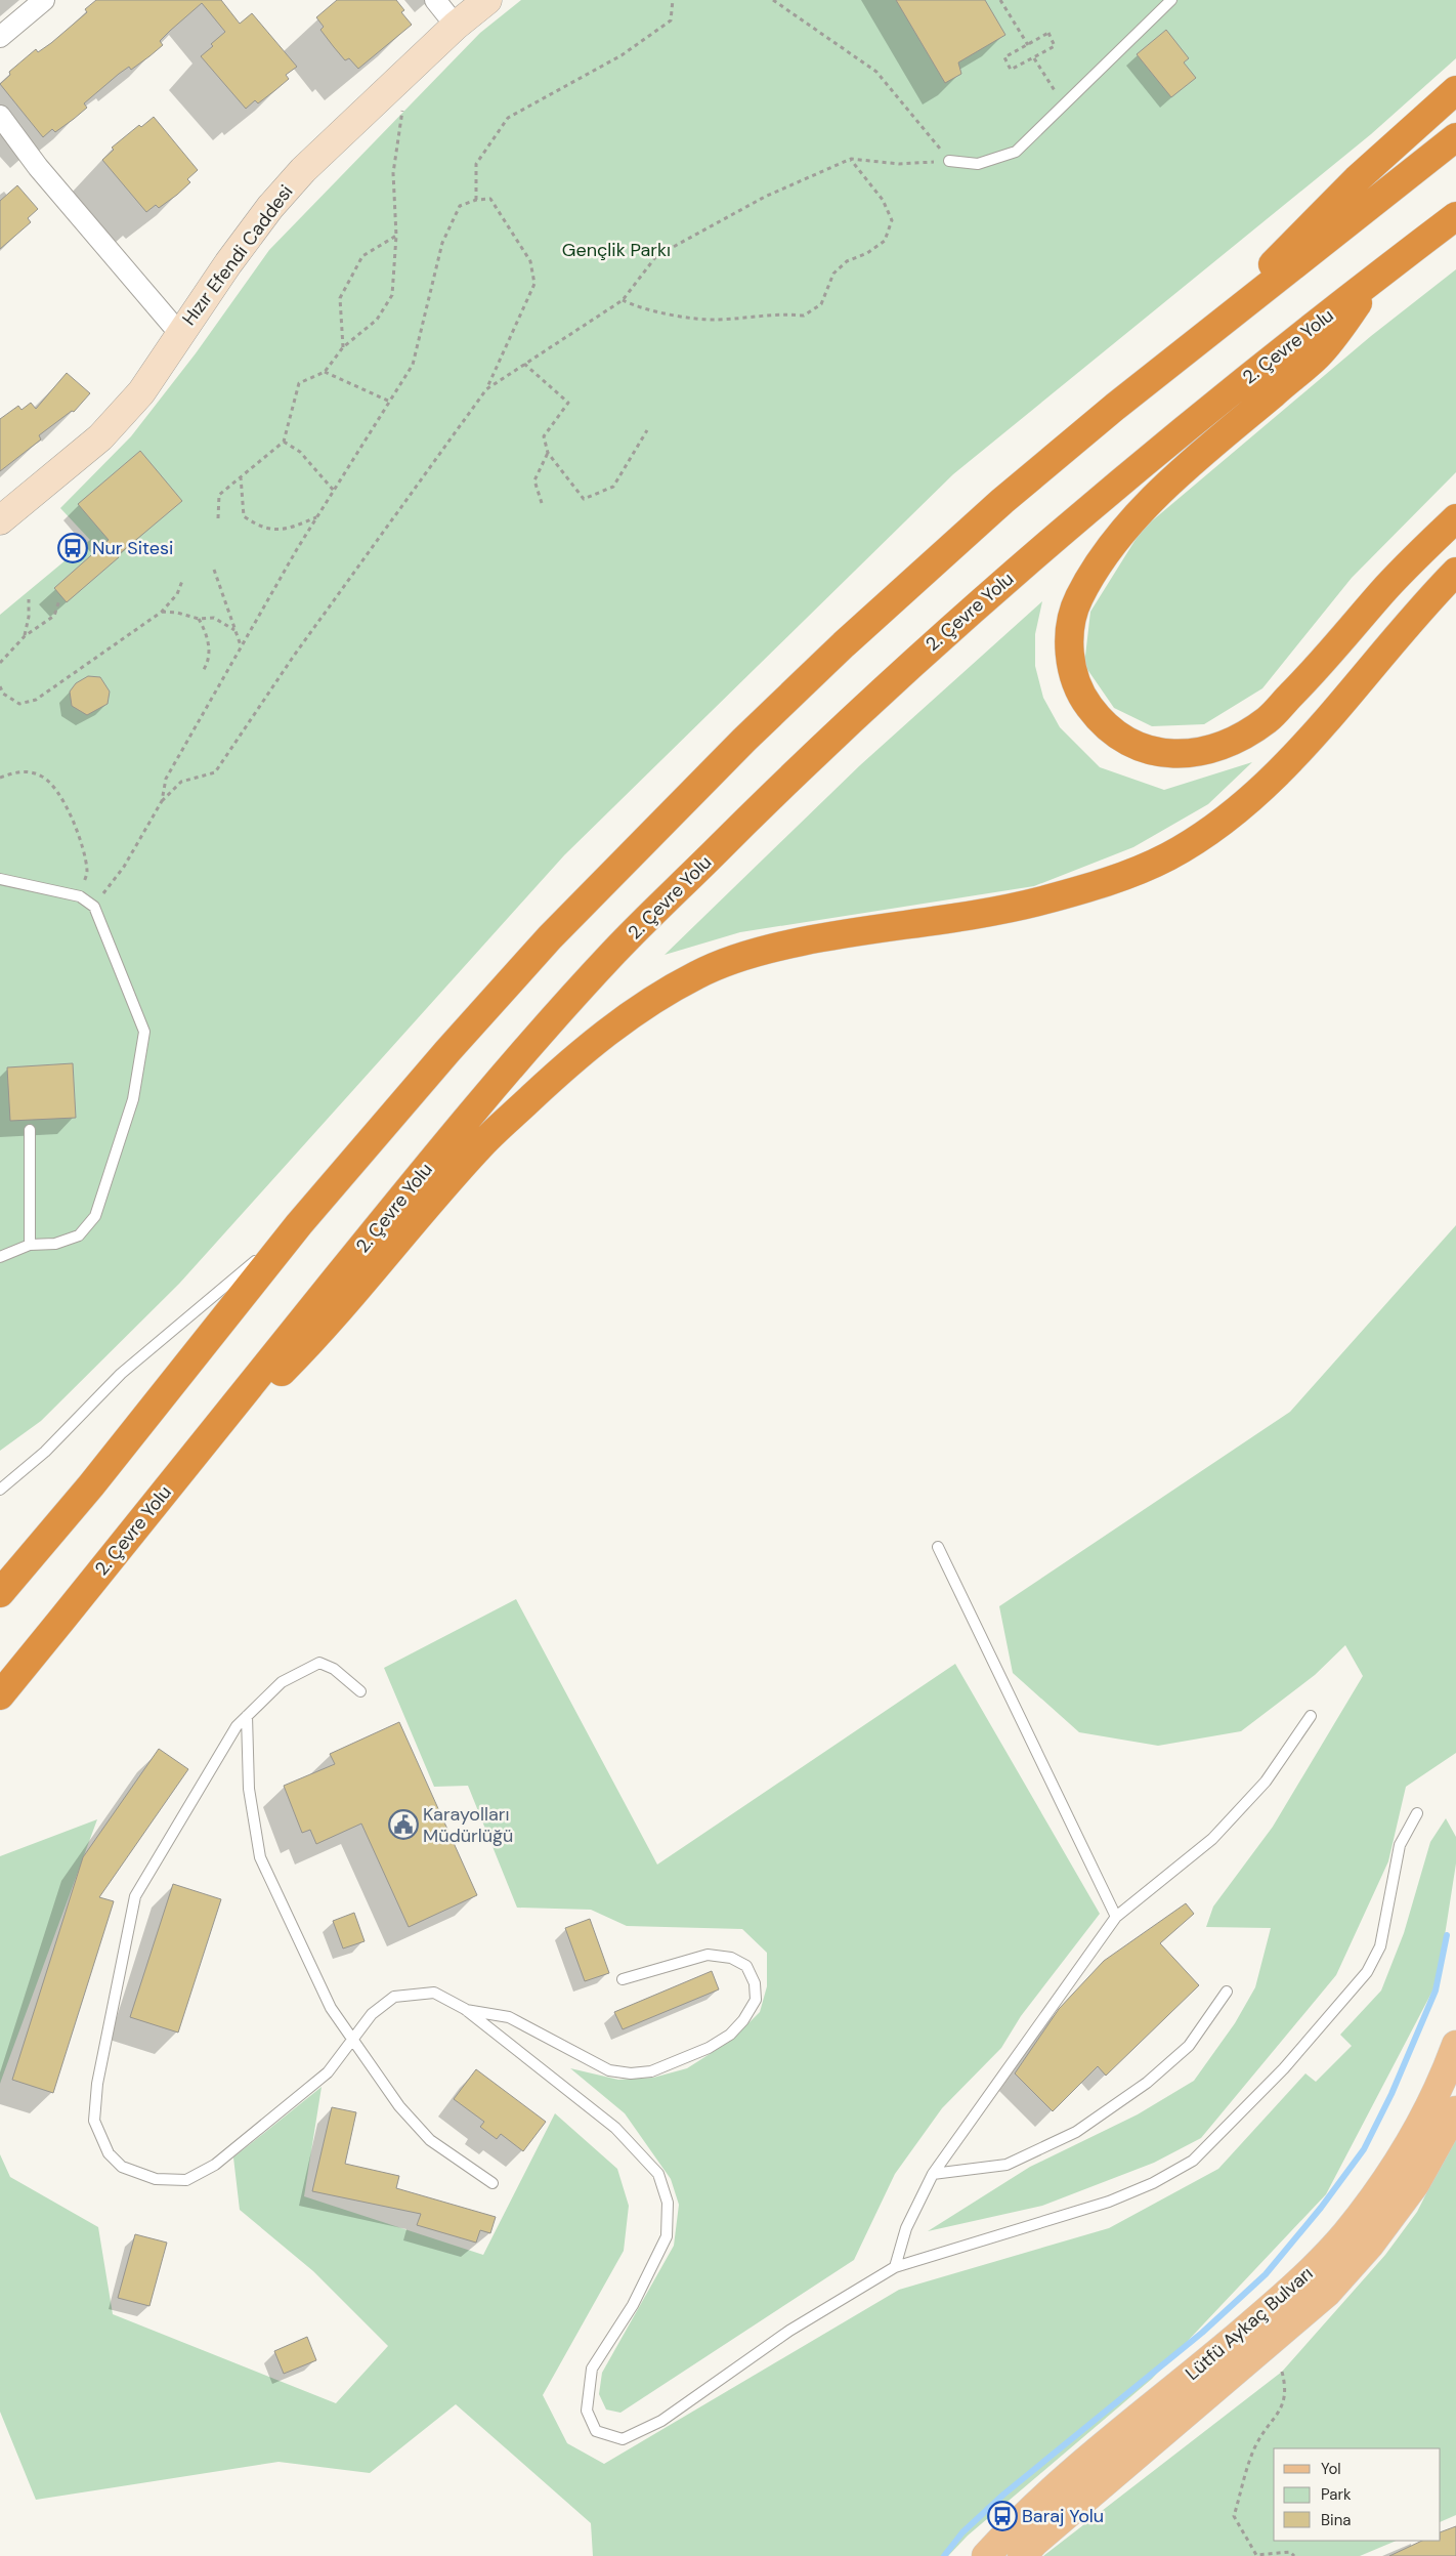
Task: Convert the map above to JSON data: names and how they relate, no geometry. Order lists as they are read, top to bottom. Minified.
{"streets":{"highway":["2. Çevre Yolu"],"main road":["Lütfü Aykaç Bulvarı"],"street":["Hızır Efendi Caddesi"]},"parks":["Gençlik Parkı"],"places":{"bus stop":["Nur Sitesi","Baraj Yolu"],"public building":["Karayolları Müdürlüğü"]},"legend":["Yol","Park","Bina"]}
